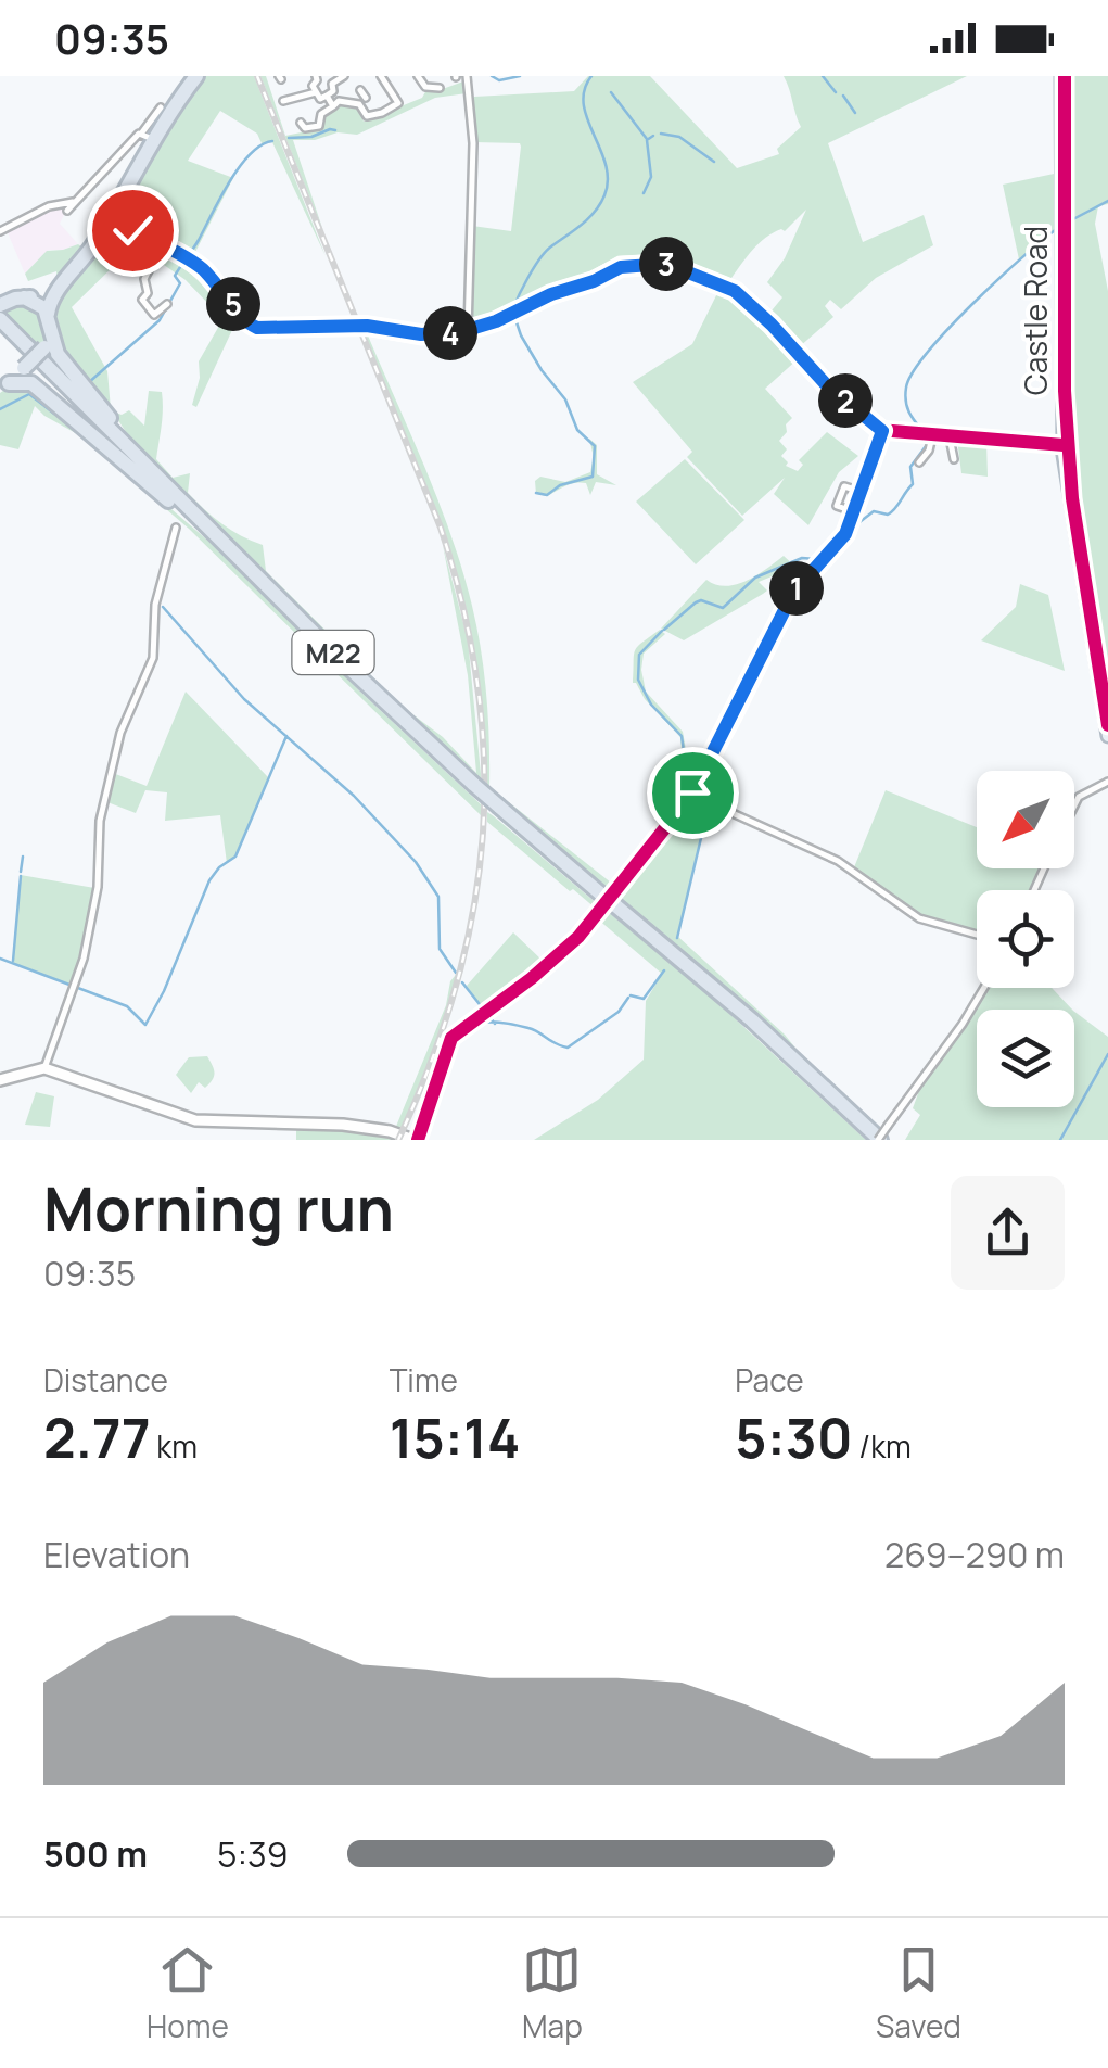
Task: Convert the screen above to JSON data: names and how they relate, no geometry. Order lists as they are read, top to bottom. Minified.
{"streets":{"highway":["M22"],"main road":["Castle Road"]},"north":"bottom left","page":{"status":"09:35","pins":["3","5","4","2","1"],"heading":["Morning run","09:35"],"stats":[["Distance","2.77 km"],["Time","15:14"],["Pace","5:30 /km"]],"chart":["Elevation","269–290 m"],"list":[{"name":"500 m","note":"5:39"}],"tabs":["Home","Map","Saved"]}}
